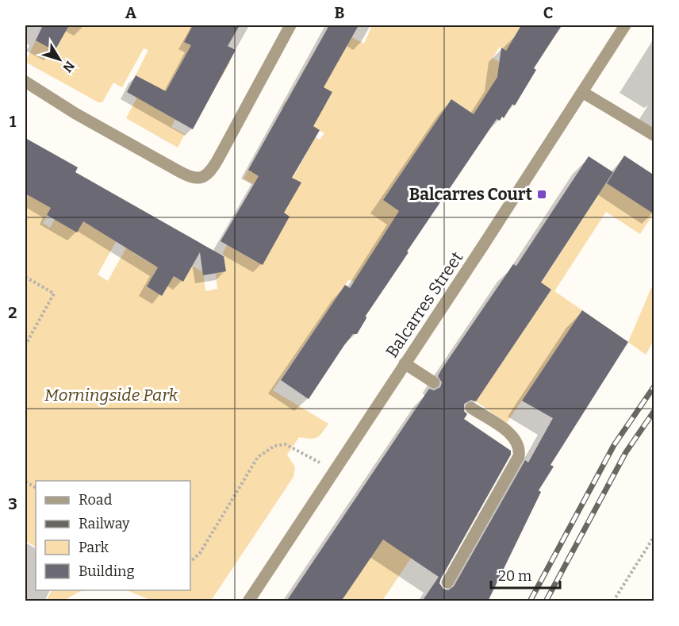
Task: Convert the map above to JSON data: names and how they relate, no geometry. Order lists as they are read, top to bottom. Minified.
{"streets":{"street":["Balcarres Street"]},"parks":["Morningside Park"],"places":{"transit":["Balcarres Court"]},"legend":["Road","Railway","Park","Building"],"scale_bar":"20 m","north":"bottom right","grid":{"columns":["A","B","C"],"rows":["1","2","3"]}}
